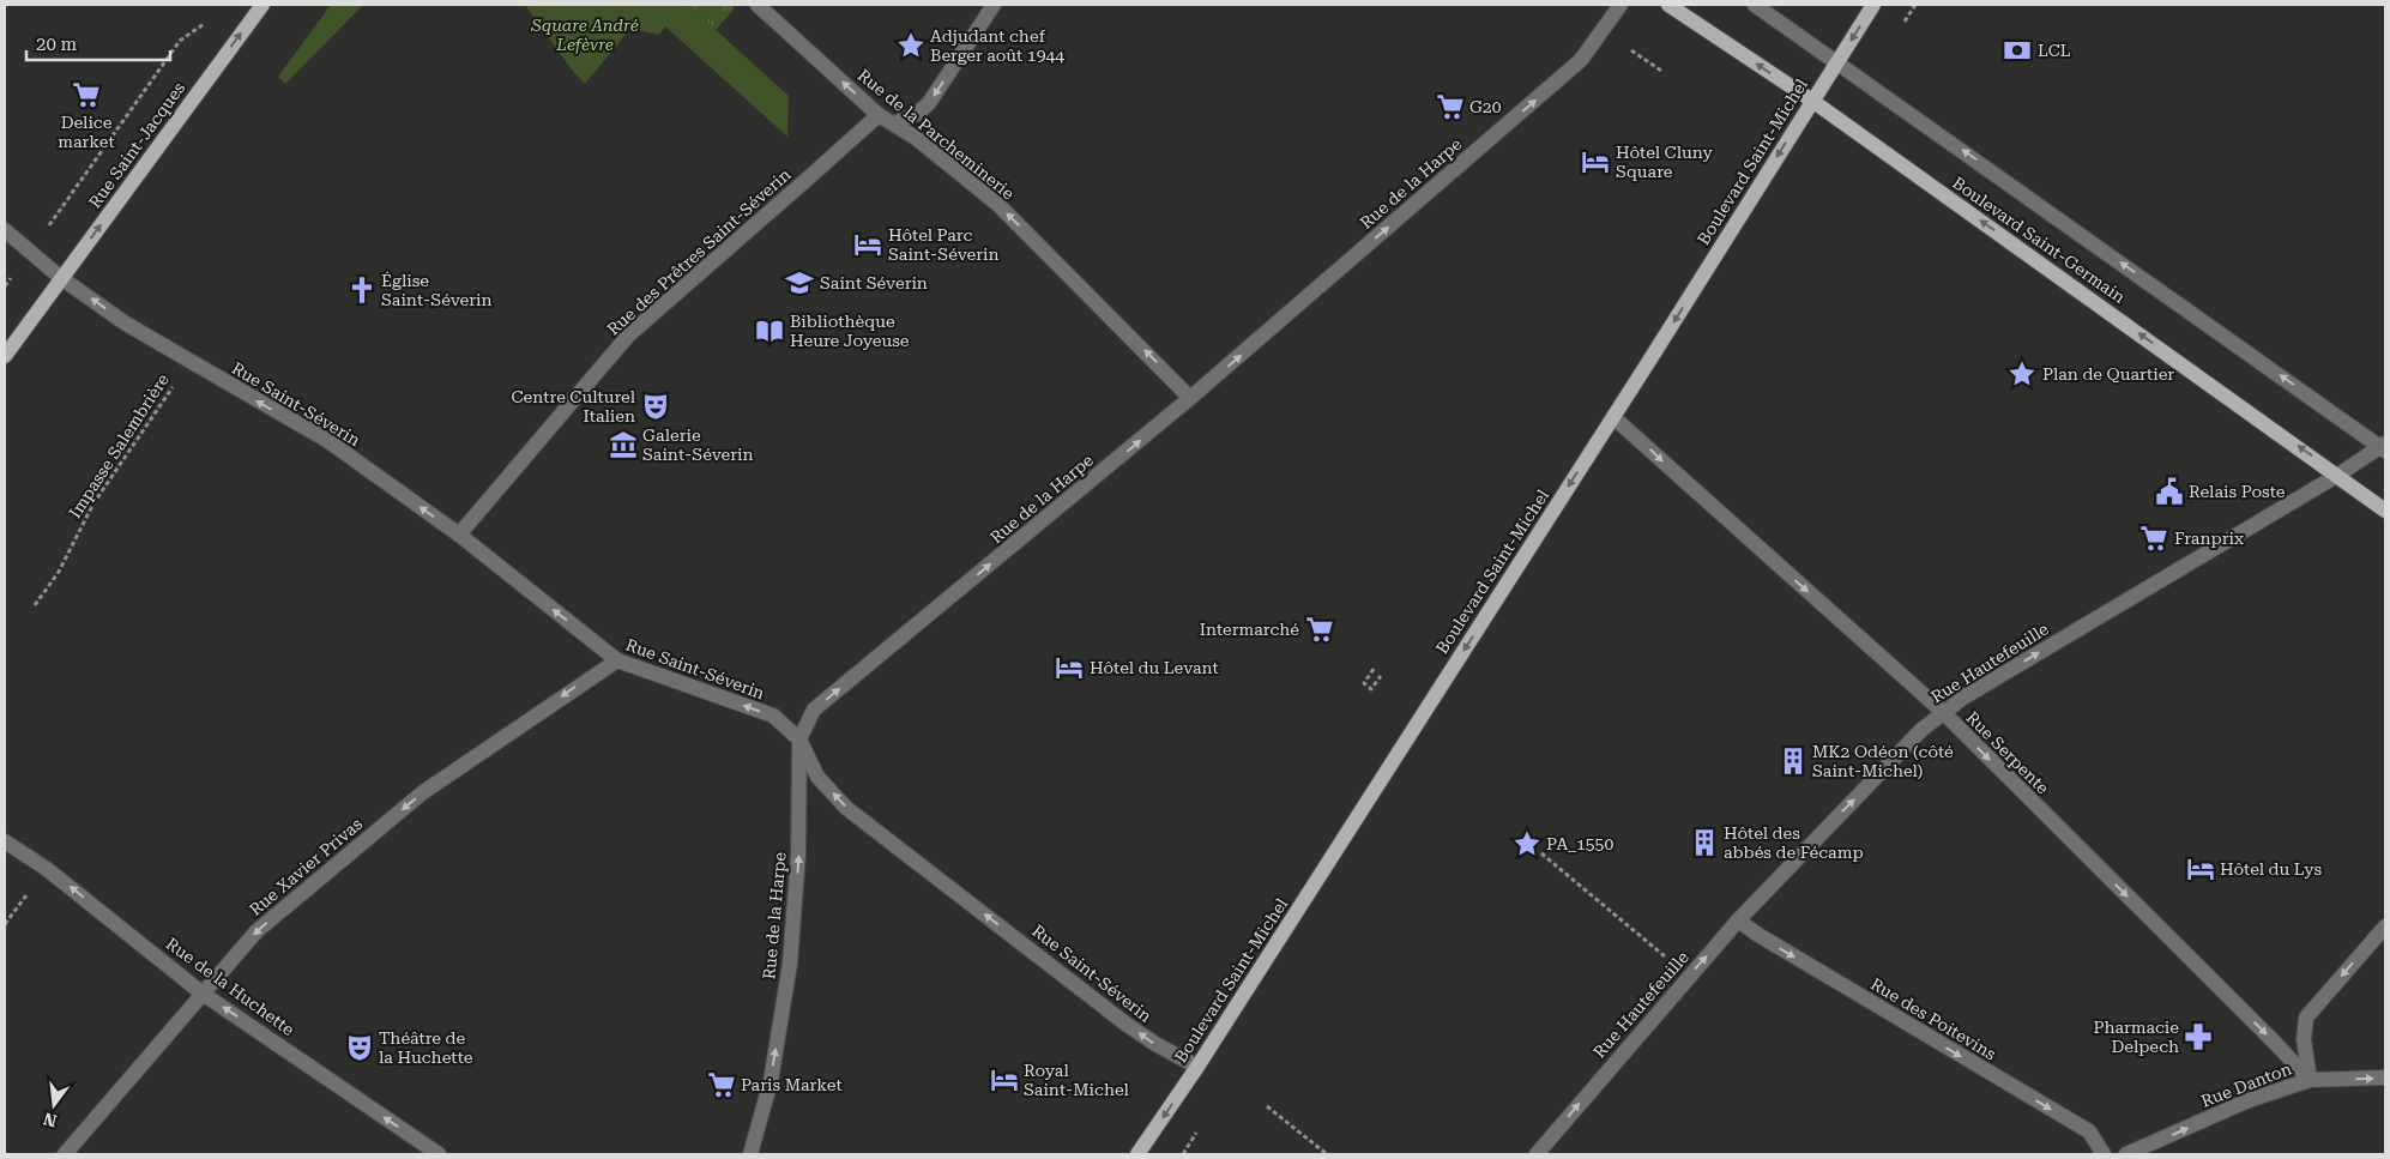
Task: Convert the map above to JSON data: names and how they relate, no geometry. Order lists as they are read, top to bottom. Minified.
{"streets":{"main road":["Rue Saint-Jacques","Boulevard Saint-Michel","Boulevard Saint-Germain"],"street":["Rue de la Parcheminerie","Rue de la Harpe","Rue des Prêtres Saint-Séverin","Rue Saint-Séverin","Rue Hautefeuille","Rue Serpente","Rue Xavier Privas","Rue de la Huchette","Rue des Poitevins","Rue Danton"],"path":["Impasse Salembrière"]},"crossings":[["Rue de la Parcheminerie","Rue de la Harpe"],["Rue de la Parcheminerie","Rue des Prêtres Saint-Séverin"],["Rue Saint-Jacques","Rue Saint-Séverin"],["Boulevard Saint-Michel","Boulevard Saint-Germain"],["Boulevard Saint-Michel","Rue Saint-Séverin"],["Boulevard Saint-Michel","Rue Serpente"],["Rue de la Harpe","Rue Saint-Séverin"],["Boulevard Saint-Germain","Rue Hautefeuille"],["Rue des Prêtres Saint-Séverin","Rue Saint-Séverin"],["Rue Saint-Séverin","Impasse Salembrière"],["Rue Saint-Séverin","Rue Xavier Privas"],["Rue Hautefeuille","Rue Serpente"],["Rue Hautefeuille","Rue des Poitevins"],["Rue Serpente","Rue Danton"],["Rue Xavier Privas","Rue de la Huchette"]],"one_way":["Rue de la Parcheminerie","Rue Saint-Jacques","Boulevard Saint-Michel","Rue de la Harpe","Boulevard Saint-Germain","Rue Saint-Séverin","Rue Hautefeuille","Rue Serpente","Rue Xavier Privas","Rue de la Huchette","Rue des Poitevins","Rue Danton"],"parks":["Square André Lefèvre"],"places":{"place":["Adjudant chef Berger août 1944","Plan de Quartier","PA_1550"],"bank":["LCL"],"supermarket":["Delice market","G20","Franprix","Intermarché","Paris Market"],"hotel":["Hôtel Cluny Square","Hôtel Parc Saint-Séverin","Hôtel du Levant","Hôtel du Lys","Royal Saint-Michel"],"school or university":["Saint Séverin"],"church":["Église Saint-Séverin"],"library":["Bibliothèque Heure Joyeuse"],"theatre":["Centre Culturel Italien","Théâtre de la Huchette"],"museum":["Galerie Saint-Séverin"],"public building":["Relais Poste"],"building":["MK2 Odéon (côté Saint-Michel)","Hôtel des abbés de Fécamp"],"pharmacy":["Pharmacie Delpech"]},"scale_bar":"20 m","north":"bottom"}
